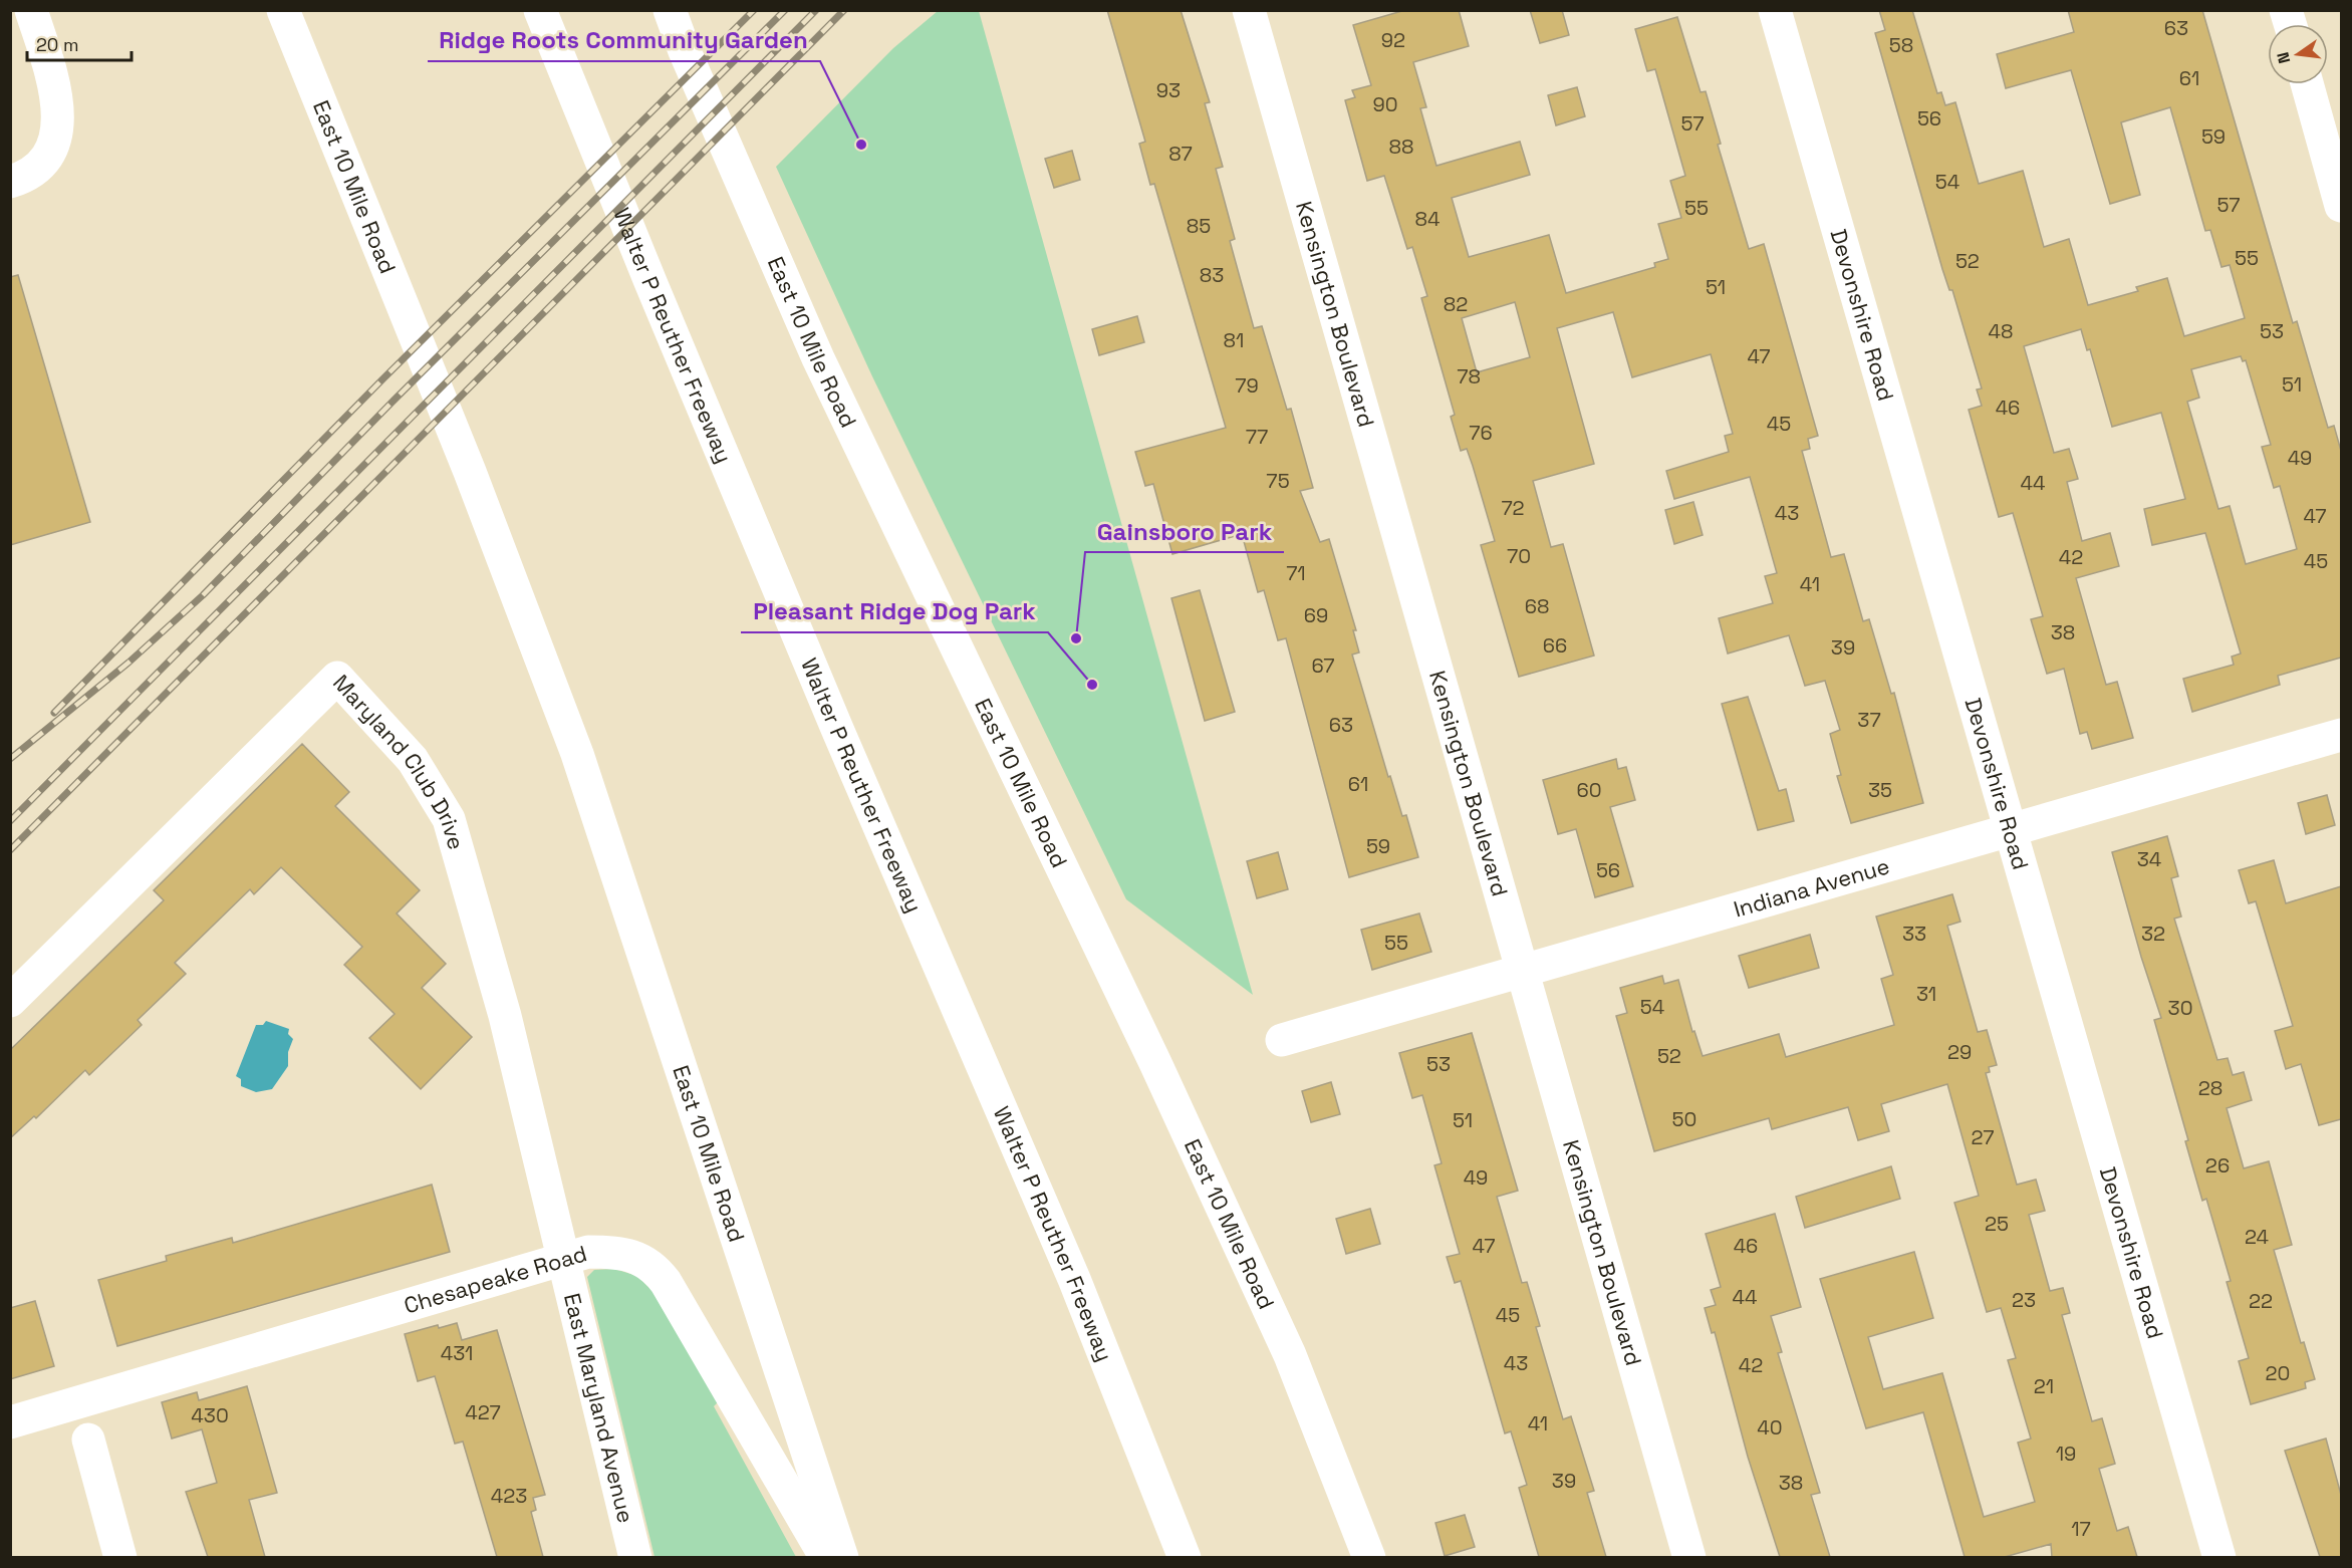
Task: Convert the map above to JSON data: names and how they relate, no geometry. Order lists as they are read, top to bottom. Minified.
{"streets":{"main road":["East 10 Mile Road","Kensington Boulevard","Devonshire Road","Walter P Reuther Freeway","Maryland Club Drive","Indiana Avenue","Chesapeake Road","East Maryland Avenue"]},"crossings":[["Kensington Boulevard","Indiana Avenue"],["Devonshire Road","Indiana Avenue"],["Maryland Club Drive","Chesapeake Road"],["Maryland Club Drive","East Maryland Avenue"],["Chesapeake Road","East Maryland Avenue"]],"places":["Ridge Roots Community Garden","Gainsboro Park","Pleasant Ridge Dog Park"],"house_numbers":["63","92","58","61","93","90","56","57","59","88","87","54","57","55","84","85","55","52","83","51","82","48","53","81","47","78","51","79","46","45","76","77","49","75","44","72","43","47","70","42","45","71","41","68","69","38","66","39","67","37","63","61","60","35","59","34","56","33","32","55","31","54","30","29","52","53","28","50","51","27","26","49","25","24","47","46","44","23","22","45","431","43","42","20","21","427","430","41","40","19","39","38","423","17"],"scale_bar":"20 m","north":"left"}
